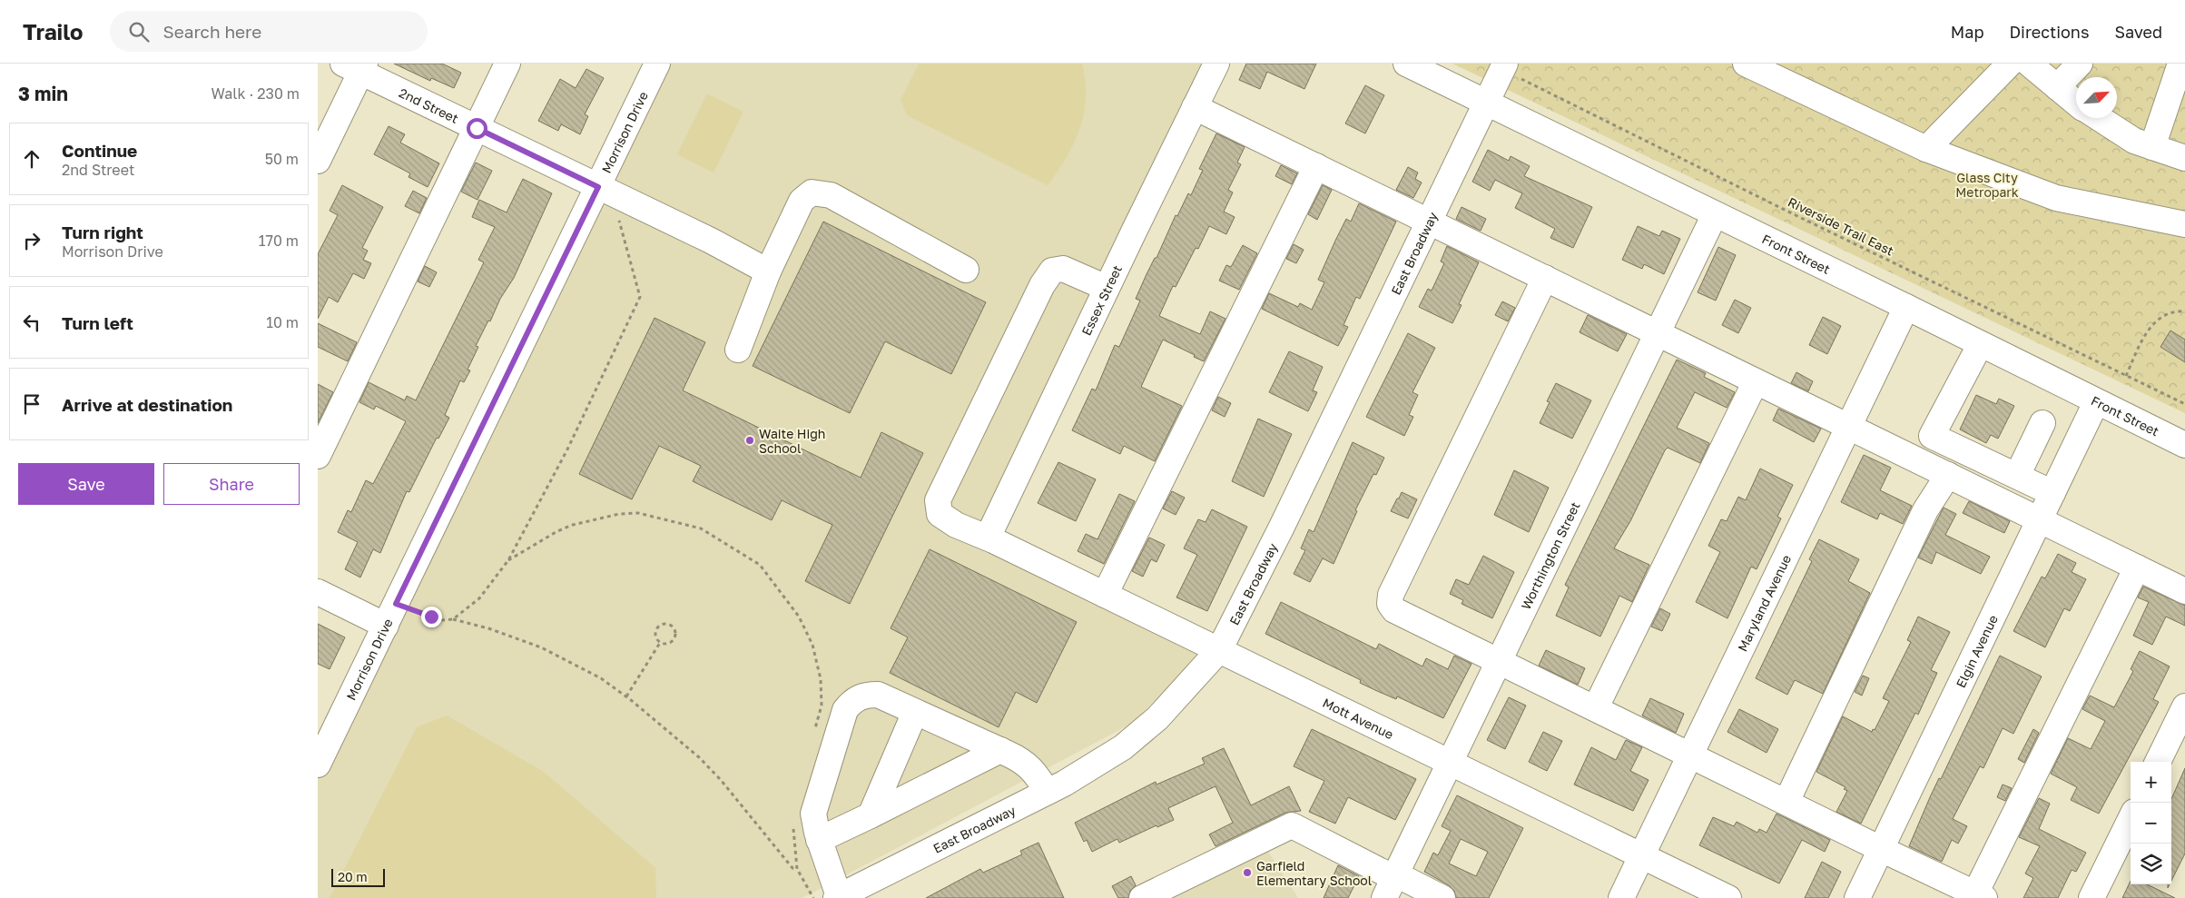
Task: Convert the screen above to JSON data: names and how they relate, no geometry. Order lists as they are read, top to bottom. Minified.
{"streets":{"street":["2nd Street","Morrison Drive","East Broadway","Front Street","Essex Street","Worthington Street","Maryland Avenue","Elgin Avenue","Mott Avenue"],"path":["Riverside Trail East"]},"crossings":[["2nd Street","Morrison Drive"],["Riverside Trail East","East Broadway"],["East Broadway","Front Street"],["East Broadway","Mott Avenue"],["Front Street","Worthington Street"],["Front Street","Maryland Avenue"],["Front Street","Elgin Avenue"],["Essex Street","Mott Avenue"],["Worthington Street","Mott Avenue"],["Maryland Avenue","Mott Avenue"]],"parks":["Glass City Metropark"],"places":["Waite High School","Garfield Elementary School"],"scale_bar":"20 m","north":"top right","page":{"header":"Trailo","search":"Search here","nav":["Map","Directions","Saved"],"heading":["3 min","Walk · 230 m"],"list":[["Continue","2nd Street","50 m"],["Turn right","Morrison Drive","170 m"],["Turn left","10 m"],"Arrive at destination"],"buttons":["Save","Share"],"map_buttons":["+","−"],"scale":"20 m"}}
